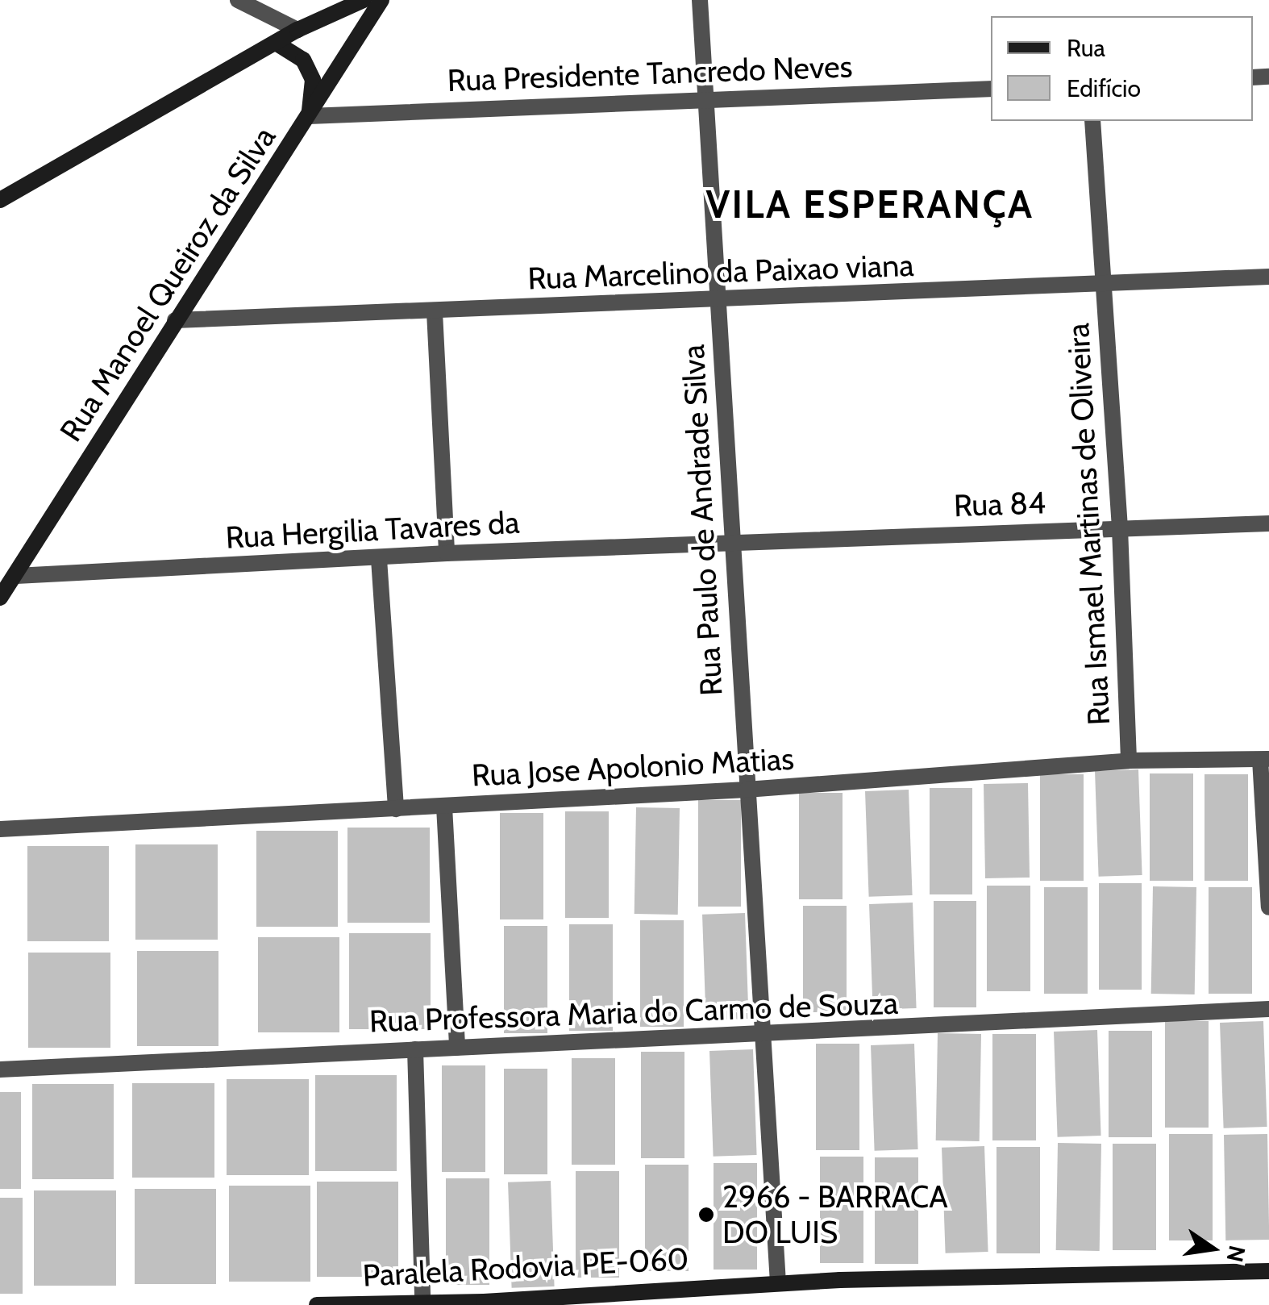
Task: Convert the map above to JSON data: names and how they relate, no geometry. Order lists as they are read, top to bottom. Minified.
{"streets":{"street":["Rua Presidente Tancredo Neves","Rua Marcelino da Paixao viana","Rua Manoel Queiroz da Silva","Rua 84","Rua Paulo de Andrade Silva","Rua Ismael Martinas de Oliveira","Rua Hergilia Tavares da","Rua Jose Apolonio Matias","Rua Professora Maria do Carmo de Souza","Paralela Rodovia PE-060"]},"crossings":[["Rua Presidente Tancredo Neves","Rua Manoel Queiroz da Silva"],["Rua Presidente Tancredo Neves","Rua Paulo de Andrade Silva"],["Rua Marcelino da Paixao viana","Rua Manoel Queiroz da Silva"],["Rua Marcelino da Paixao viana","Rua Paulo de Andrade Silva"],["Rua Marcelino da Paixao viana","Rua Ismael Martinas de Oliveira"],["Rua Manoel Queiroz da Silva","Rua Hergilia Tavares da"],["Rua 84","Rua Paulo de Andrade Silva"],["Rua 84","Rua Ismael Martinas de Oliveira"],["Rua 84","Rua Hergilia Tavares da"],["Rua Paulo de Andrade Silva","Rua Hergilia Tavares da"],["Rua Paulo de Andrade Silva","Rua Jose Apolonio Matias"],["Rua Paulo de Andrade Silva","Rua Professora Maria do Carmo de Souza"],["Rua Paulo de Andrade Silva","Paralela Rodovia PE-060"],["Rua Ismael Martinas de Oliveira","Rua Jose Apolonio Matias"]],"districts":["VILA ESPERANÇA"],"places":["2966 - BARRACA DO LUIS"],"legend":["Rua","Edifício"],"north":"right"}
